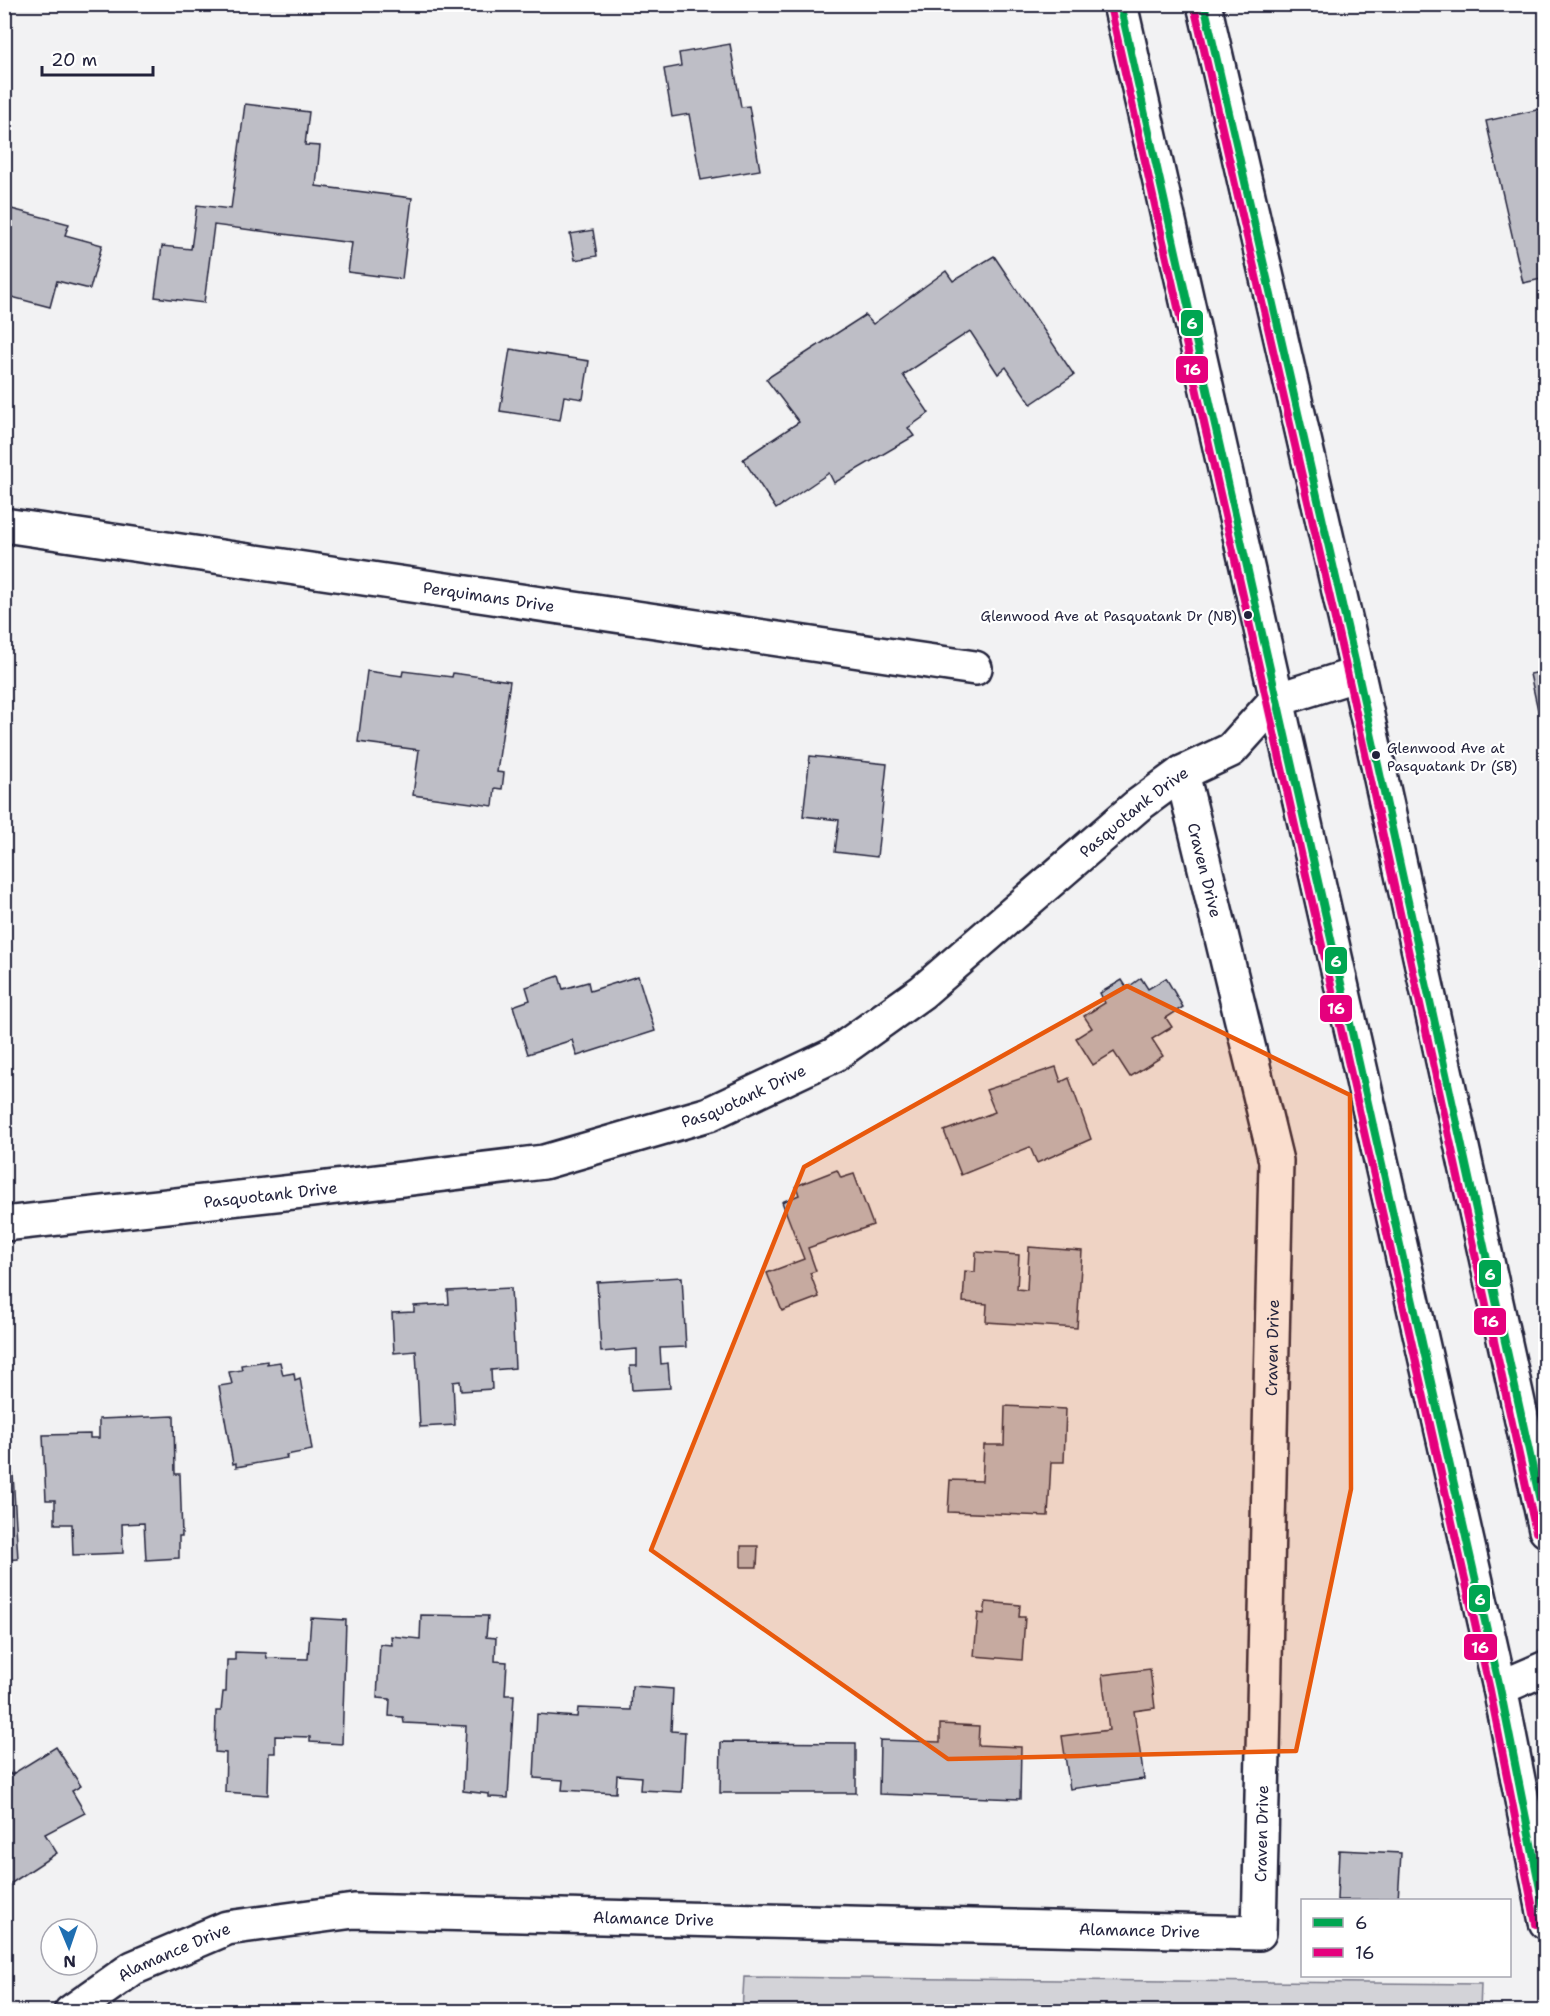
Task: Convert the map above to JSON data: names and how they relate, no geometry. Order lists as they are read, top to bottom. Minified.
{"streets":{"street":["Perquimans Drive","Pasquotank Drive","Craven Drive","Alamance Drive"]},"crossings":[["Pasquotank Drive","Craven Drive"],["Craven Drive","Alamance Drive"]],"places":["Glenwood Ave at Pasquatank Dr (NB)","Glenwood Ave at Pasquatank Dr (SB)"],"lines":["transit line 6","transit line 16"],"legend":["6","16"],"scale_bar":"20 m","north":"bottom"}
